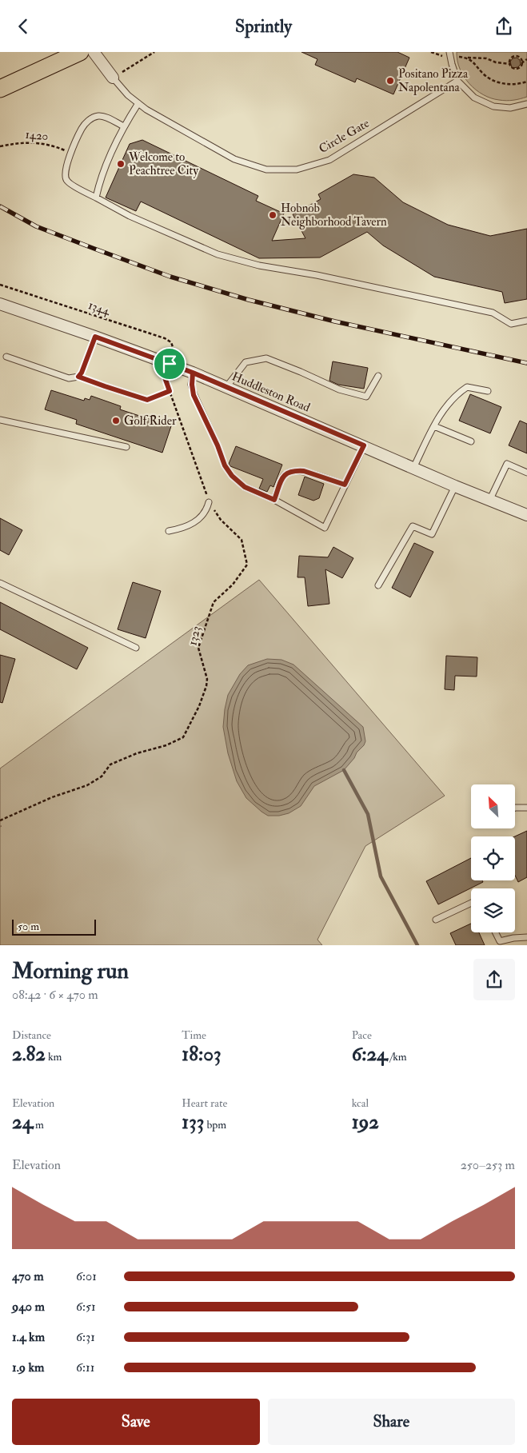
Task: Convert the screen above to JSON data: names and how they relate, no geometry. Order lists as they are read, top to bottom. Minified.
{"streets":{"street":["Huddleston Road"],"lane":["Circle Gate"],"path":["1420","1344","1323"]},"crossings":[["1344","Huddleston Road"],["1344","1323"],["Huddleston Road","1323"]],"places":["Positano Pizza Napolentana","Welcome to Peachtree City","Hobnob Neighborhood Tavern","Golf Rider"],"scale_bar":"50 m","north":"top left","page":{"header":"Sprintly","scale":"50 m","heading":["Morning run","08:42 · 6 × 470 m"],"stats":[["Distance","2.82 km"],["Time","18:03"],["Pace","6:24 /km"],["Elevation","24 m"],["Heart rate","133 bpm"],["kcal","192"]],"chart":["Elevation","250–253 m"],"list":[{"name":"470 m","note":"6:01"},{"name":"940 m","note":"6:51"},{"name":"1.4 km","note":"6:31"},{"name":"1.9 km","note":"6:11"}],"buttons":["Save","Share"]}}
